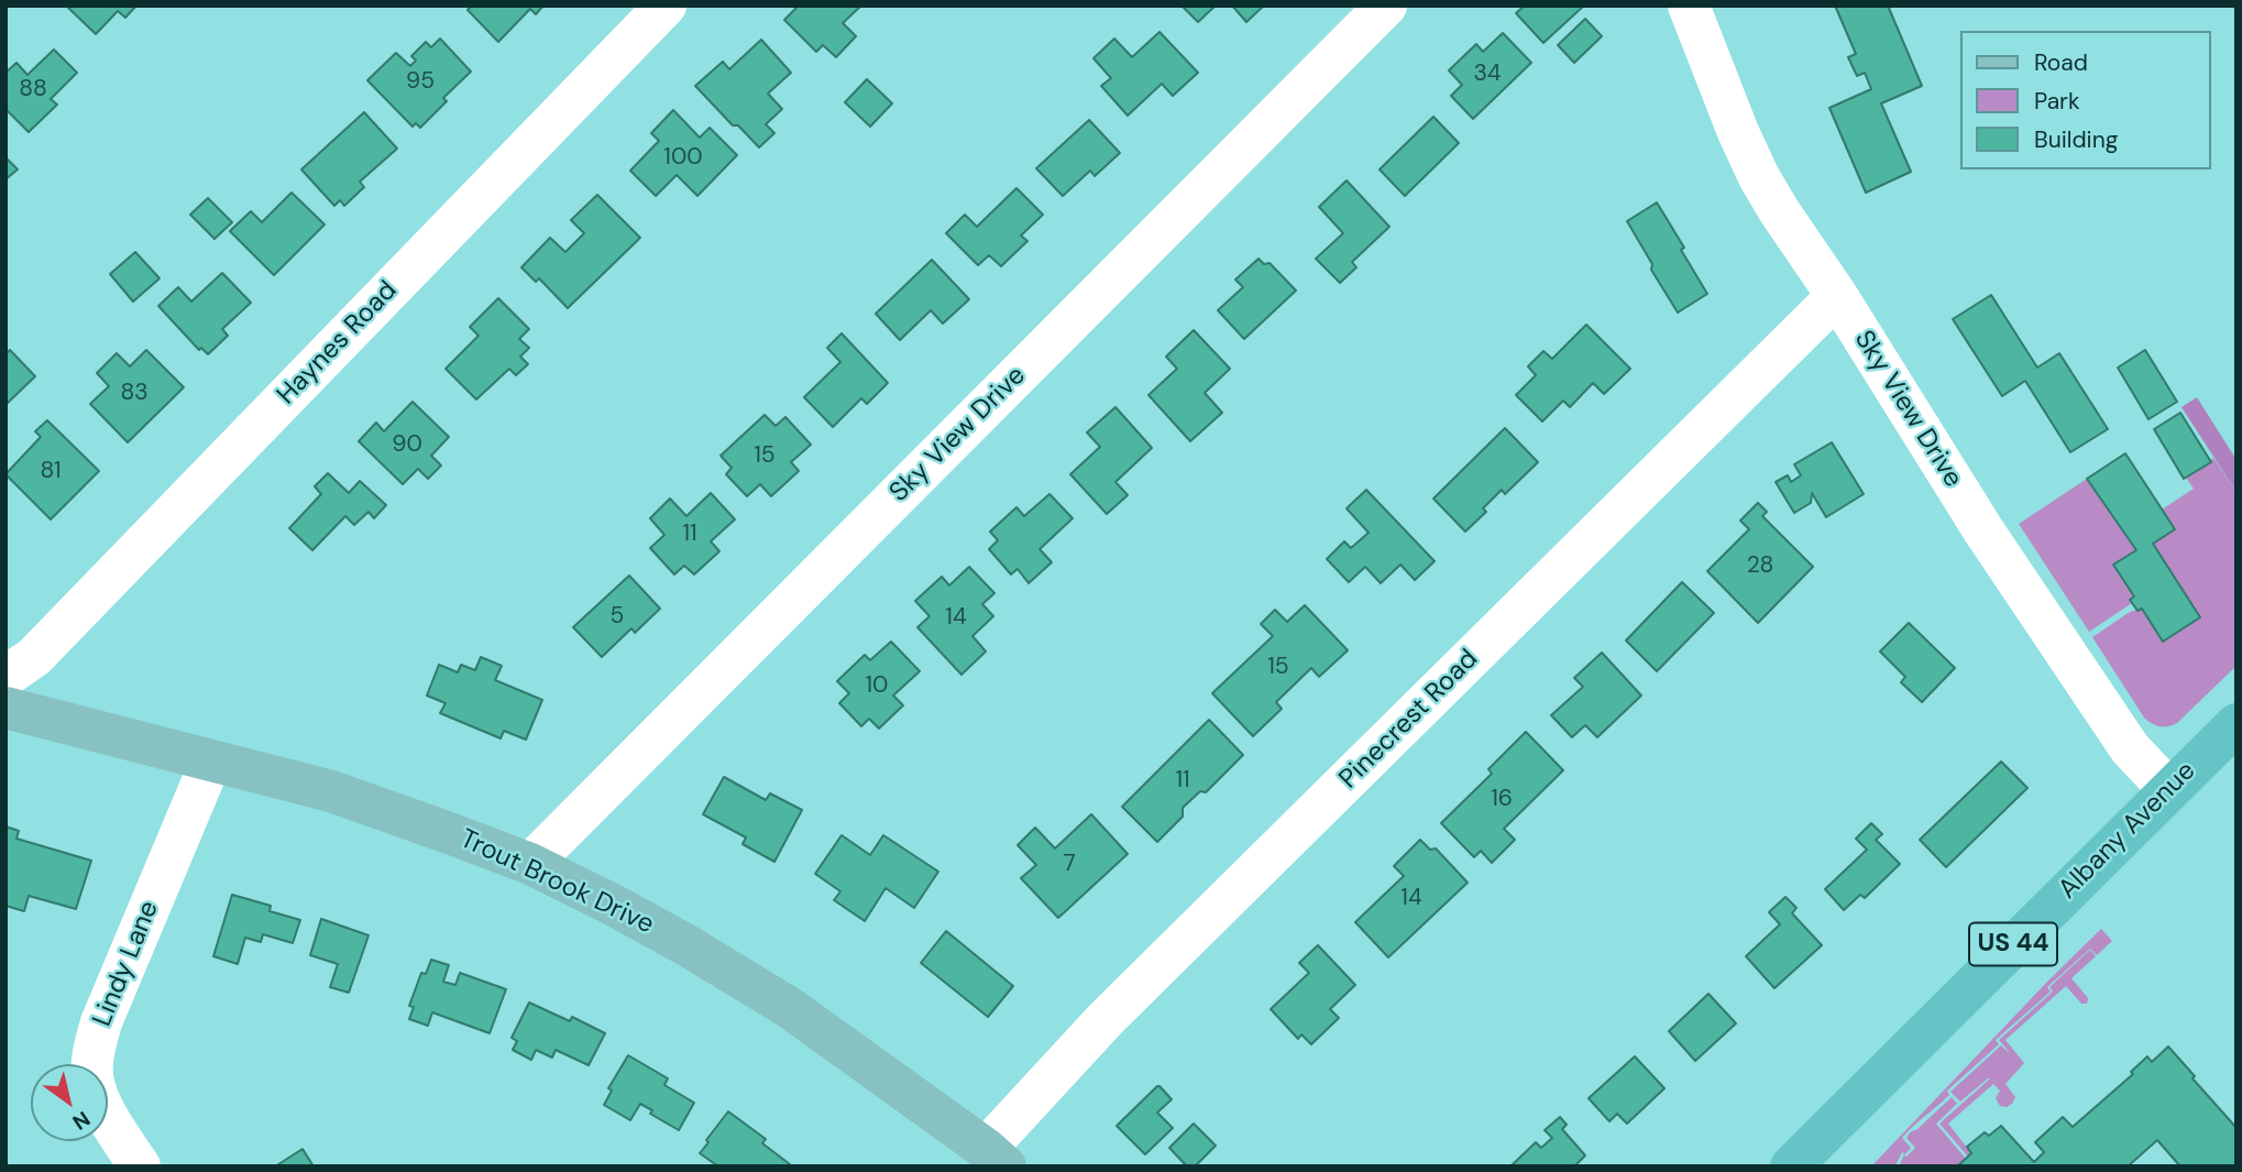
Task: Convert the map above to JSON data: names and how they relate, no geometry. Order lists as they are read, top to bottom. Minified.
{"streets":{"highway":["Albany Avenue","US 44"],"main road":["Trout Brook Drive"],"street":["Haynes Road","Sky View Drive","Pinecrest Road","Lindy Lane"]},"crossings":[["Sky View Drive","Pinecrest Road"],["Sky View Drive","Albany Avenue"],["Sky View Drive","Trout Brook Drive"],["Pinecrest Road","Trout Brook Drive"],["Trout Brook Drive","Lindy Lane"]],"house_numbers":["34","95","88","100","83","90","15","81","11","28","5","14","15","10","11","16","7","14"],"legend":["Road","Park","Building"],"north":"bottom right"}
